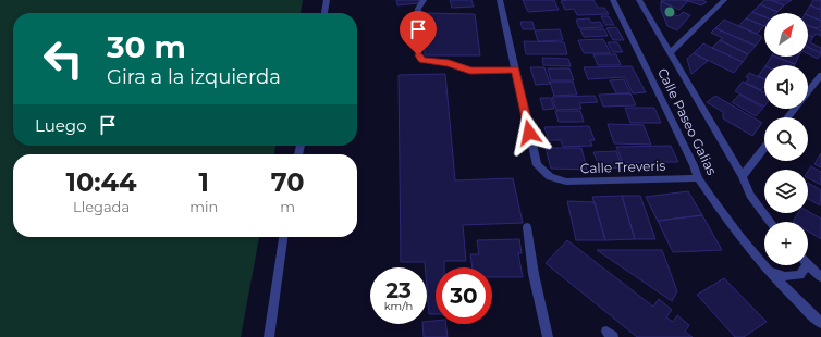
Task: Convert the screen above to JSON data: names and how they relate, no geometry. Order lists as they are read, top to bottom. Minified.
{"streets":{"street":["Calle Paseo Galias","Calle Treveris"]},"crossings":[["Calle Paseo Galias","Calle Treveris"]],"north":"top right","page":{"map_buttons":"+","turn":["30 m","Gira a la izquierda"],"then":"Luego","eta":["10:44","Llegada","1","min","70","m"],"speed":"23 km/h","limit":"30"}}
